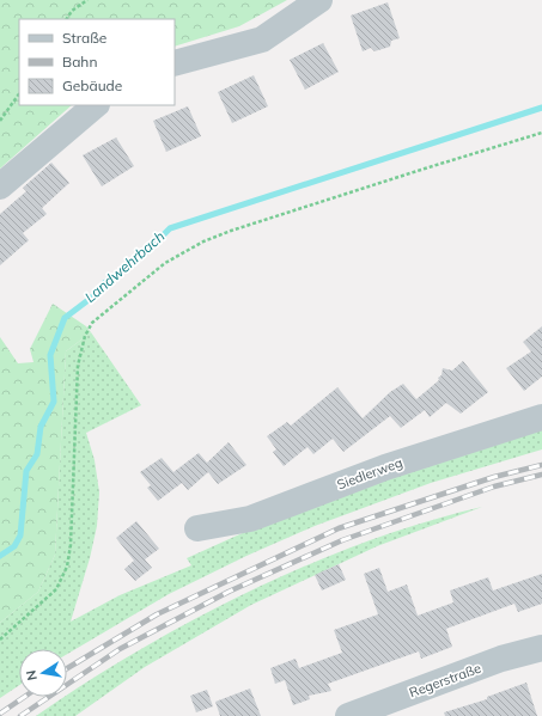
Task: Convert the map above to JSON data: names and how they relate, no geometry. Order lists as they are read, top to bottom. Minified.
{"streets":{"street":["Siedlerweg","Regerstraße"]},"water":["Landwehrbach"],"legend":["Straße","Bahn","Gebäude"],"north":"left"}
